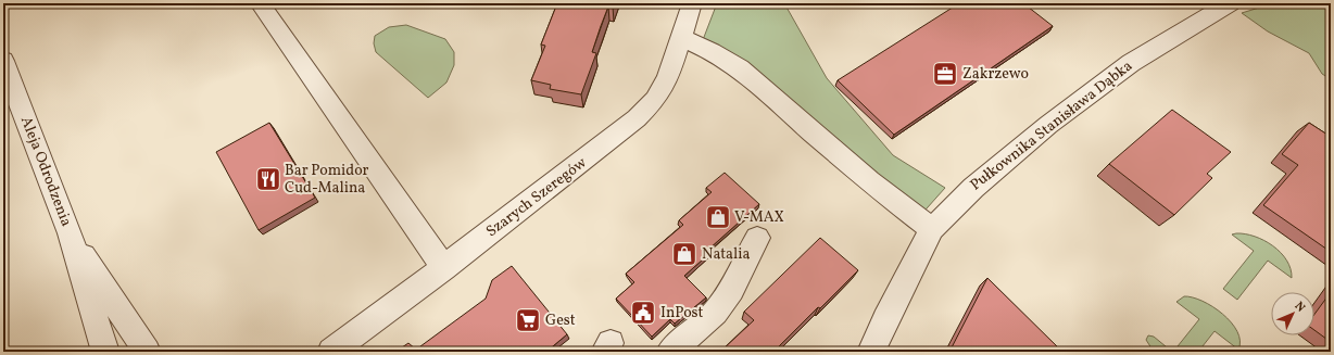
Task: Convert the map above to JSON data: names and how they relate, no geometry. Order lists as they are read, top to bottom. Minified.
{"streets":{"street":["Pułkownika Stanisława Dąbka","Aleja Odrodzenia","Szarych Szeregów"]},"places":{"office":["Zakrzewo"],"restaurant":["Bar Pomidor Cud-Malina"],"shop":["V-MAX","Natalia"],"public building":["InPost"],"supermarket":["Gest"]},"north":"top right"}
